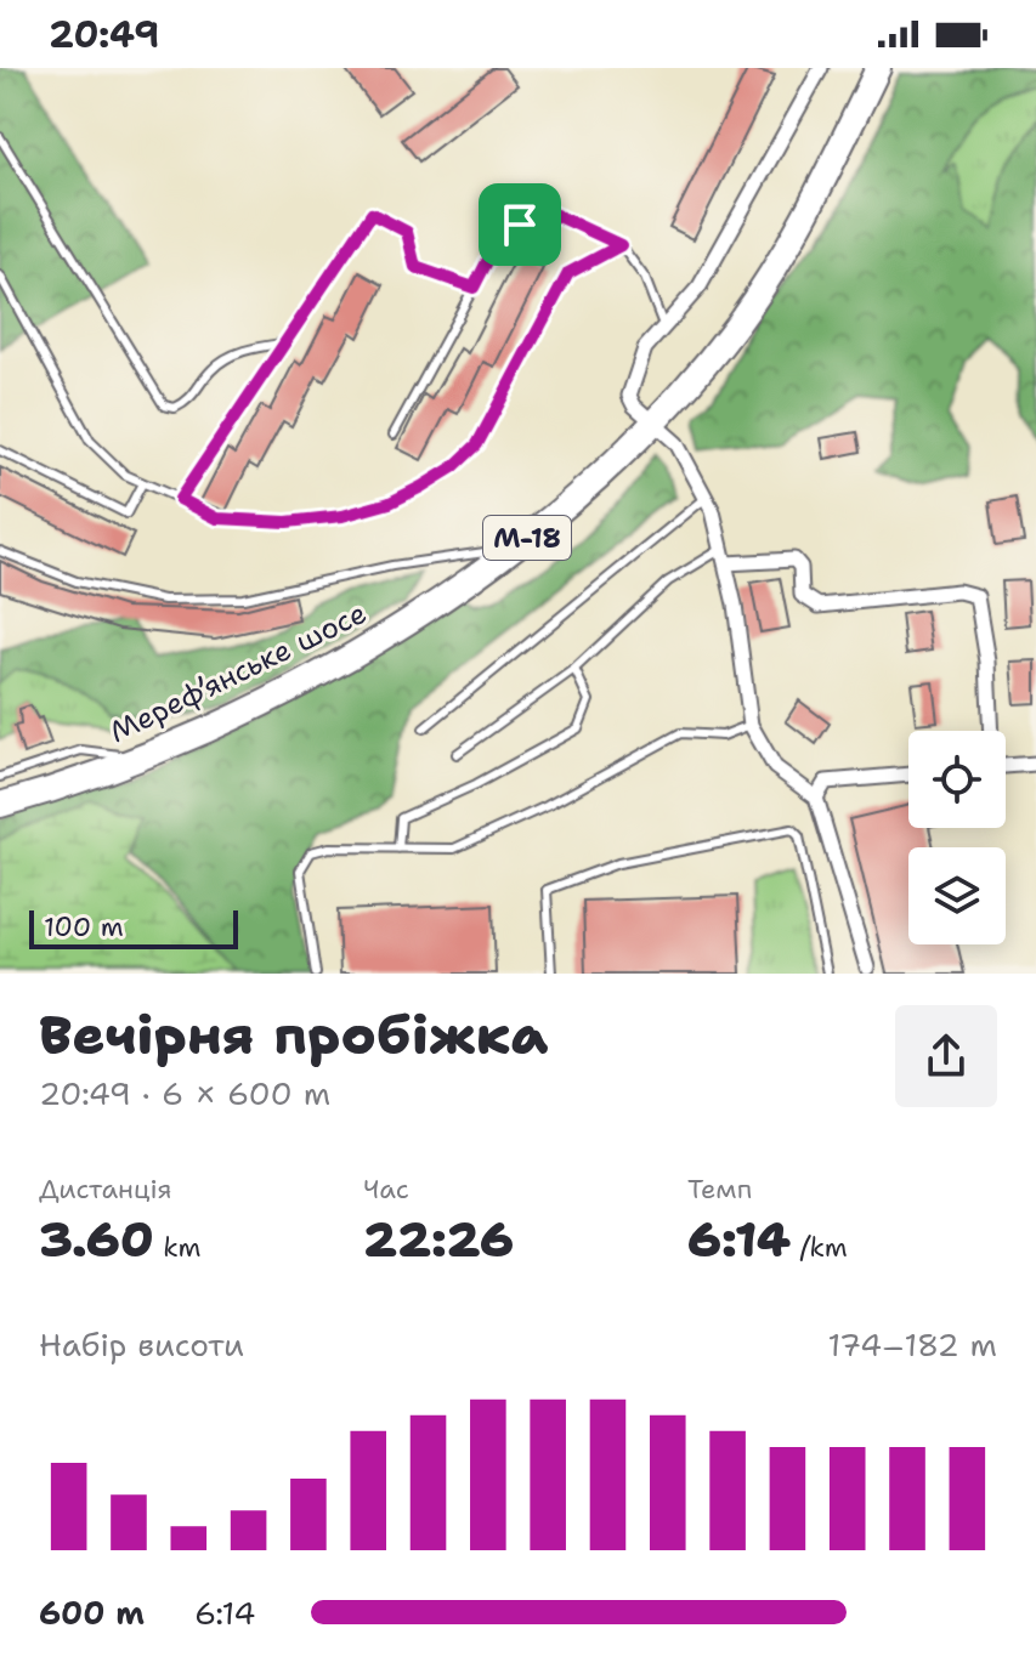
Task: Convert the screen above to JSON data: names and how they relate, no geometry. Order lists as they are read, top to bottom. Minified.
{"streets":{"highway":["М-18","Мереф’янське шосе"]},"scale_bar":"100 m","page":{"status":"20:49","scale":"100 m","heading":["Вечірня пробіжка","20:49 · 6 × 600 m"],"stats":[["Дистанція","3.60 km"],["Час","22:26"],["Темп","6:14 /km"]],"chart":["Набір висоти","174–182 m"],"list":[{"name":"600 m","note":"6:14"}]}}
